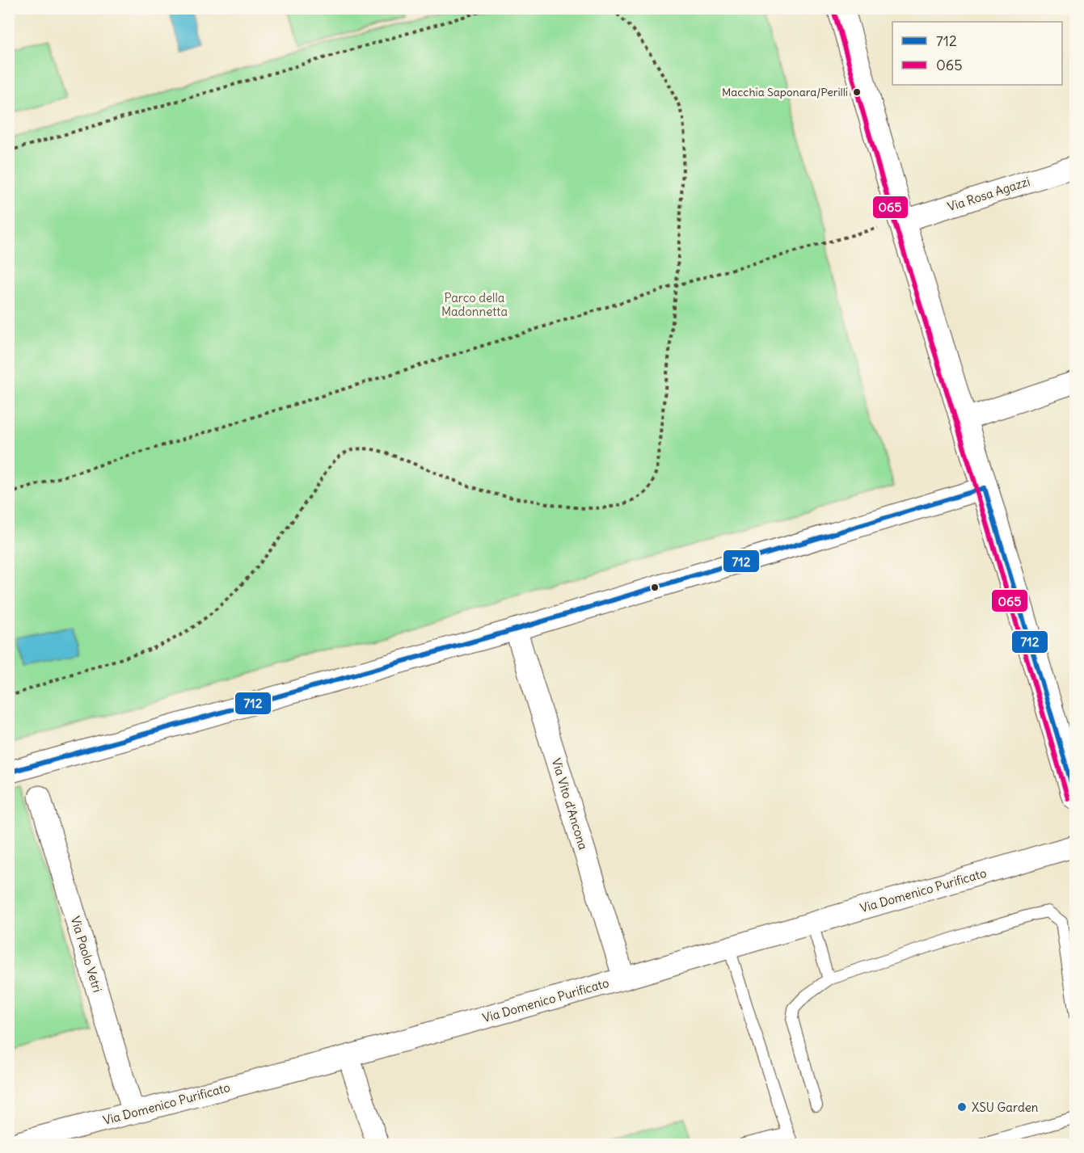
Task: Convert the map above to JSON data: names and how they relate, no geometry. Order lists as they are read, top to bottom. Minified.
{"streets":{"street":["Via Rosa Agazzi","Via Vito d'Ancona","Via Domenico Purificato","Via Paolo Vetri"]},"crossings":[["Via Vito d'Ancona","Via Domenico Purificato"],["Via Domenico Purificato","Via Paolo Vetri"]],"parks":["Parco della Madonnetta"],"places":["Macchia Saponara/Perilli","XSU Garden"],"lines":["transit line 065","transit line 712"],"legend":["712","065"]}
